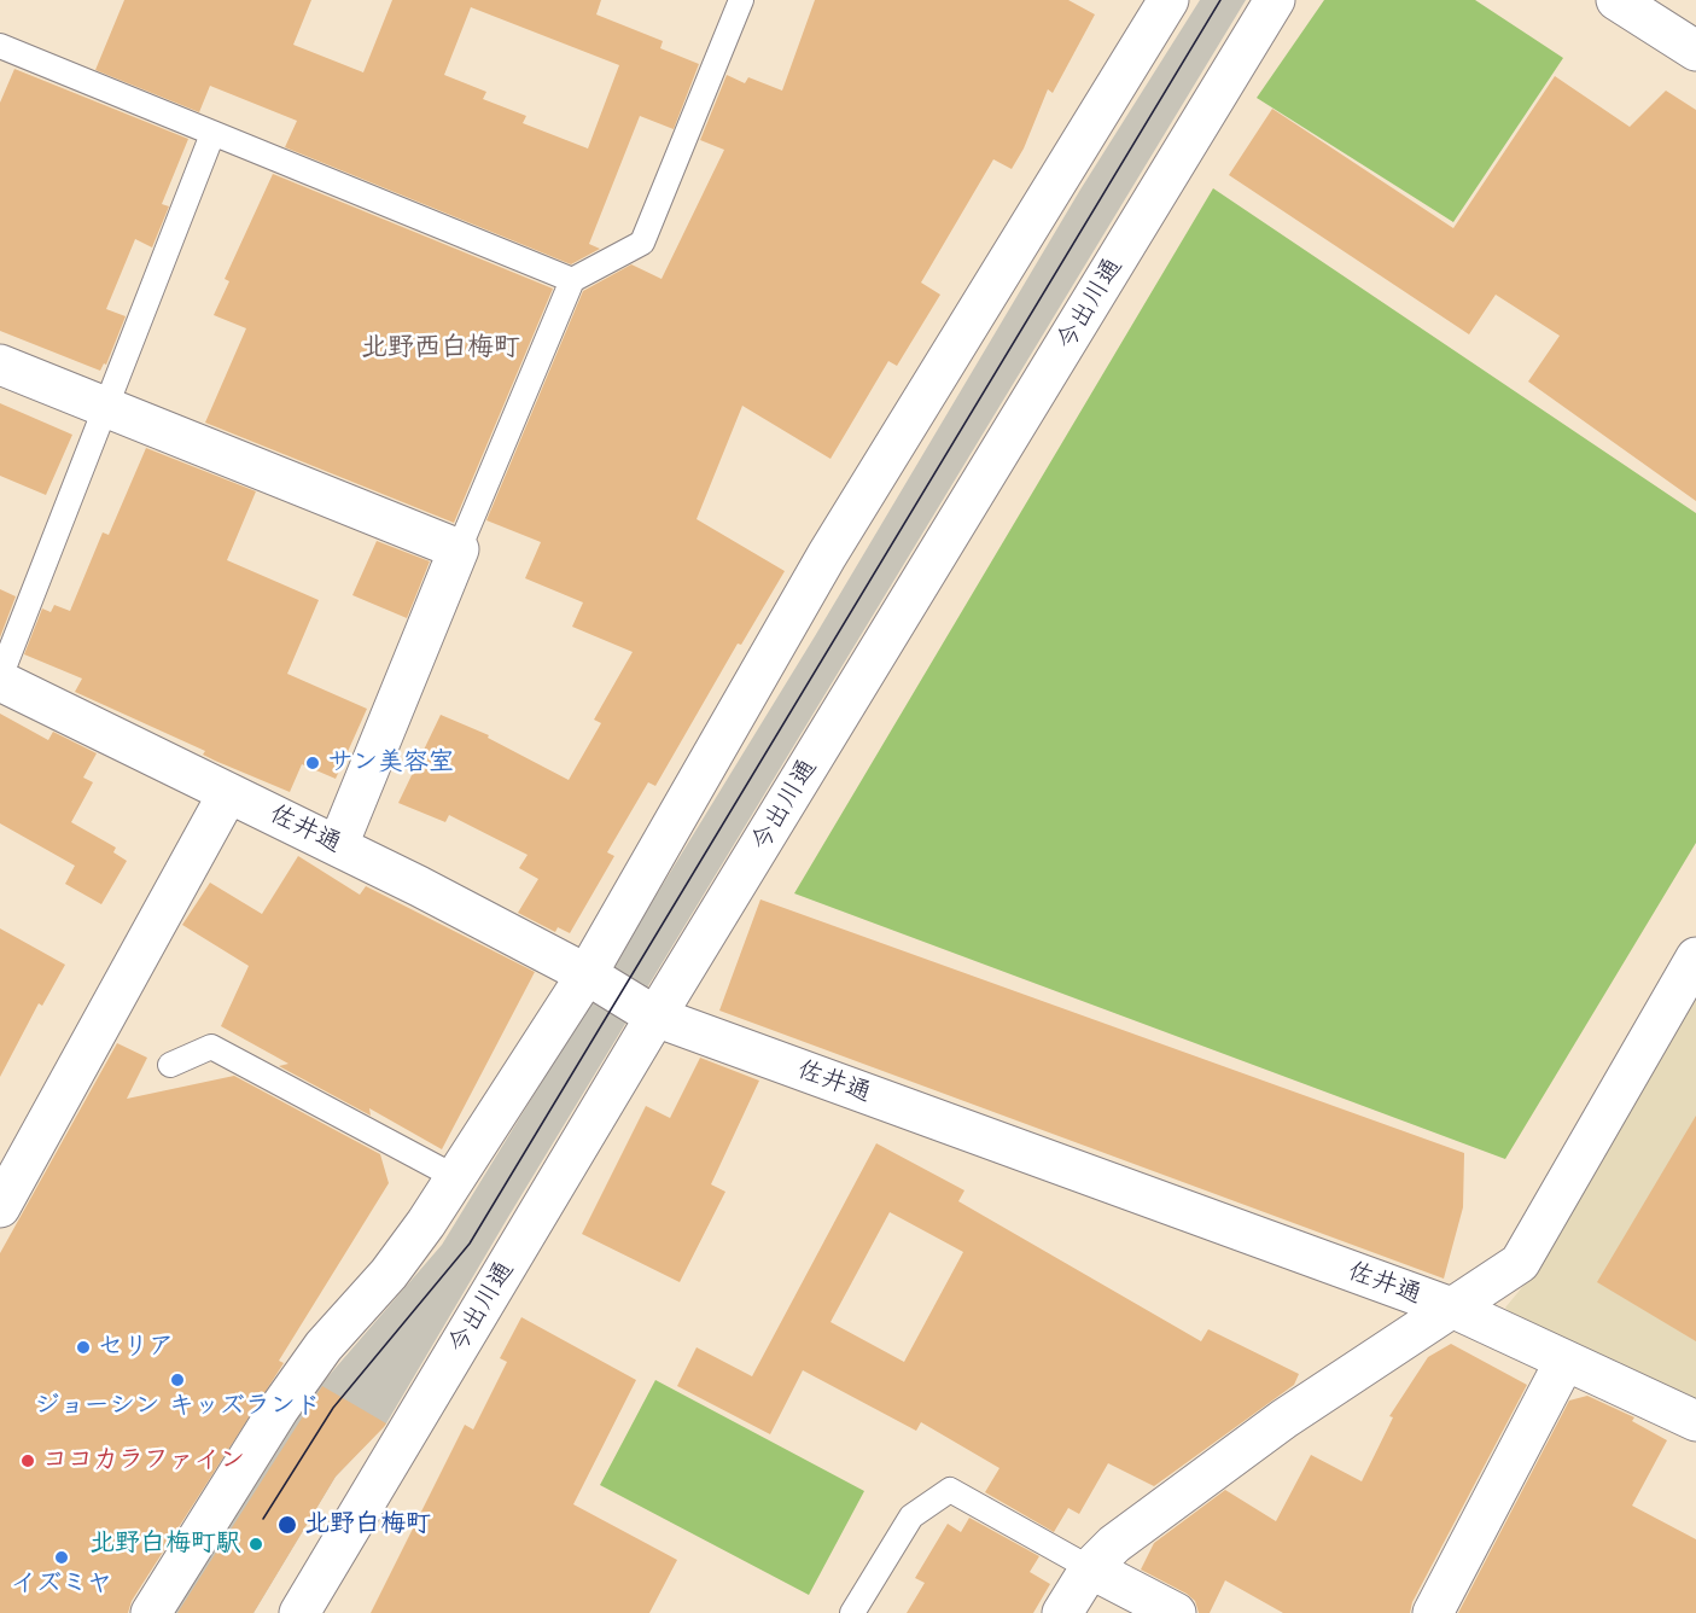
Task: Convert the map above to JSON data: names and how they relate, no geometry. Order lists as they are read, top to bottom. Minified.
{"streets":{"street":["今出川通","佐井通"]},"crossings":[["今出川通","佐井通"]],"districts":["北野西白梅町"],"places":["サン美容室","セリア","ジョーシン キッズランド","ココカラファイン","北野白梅町","北野白梅町駅","イズミヤ"]}
